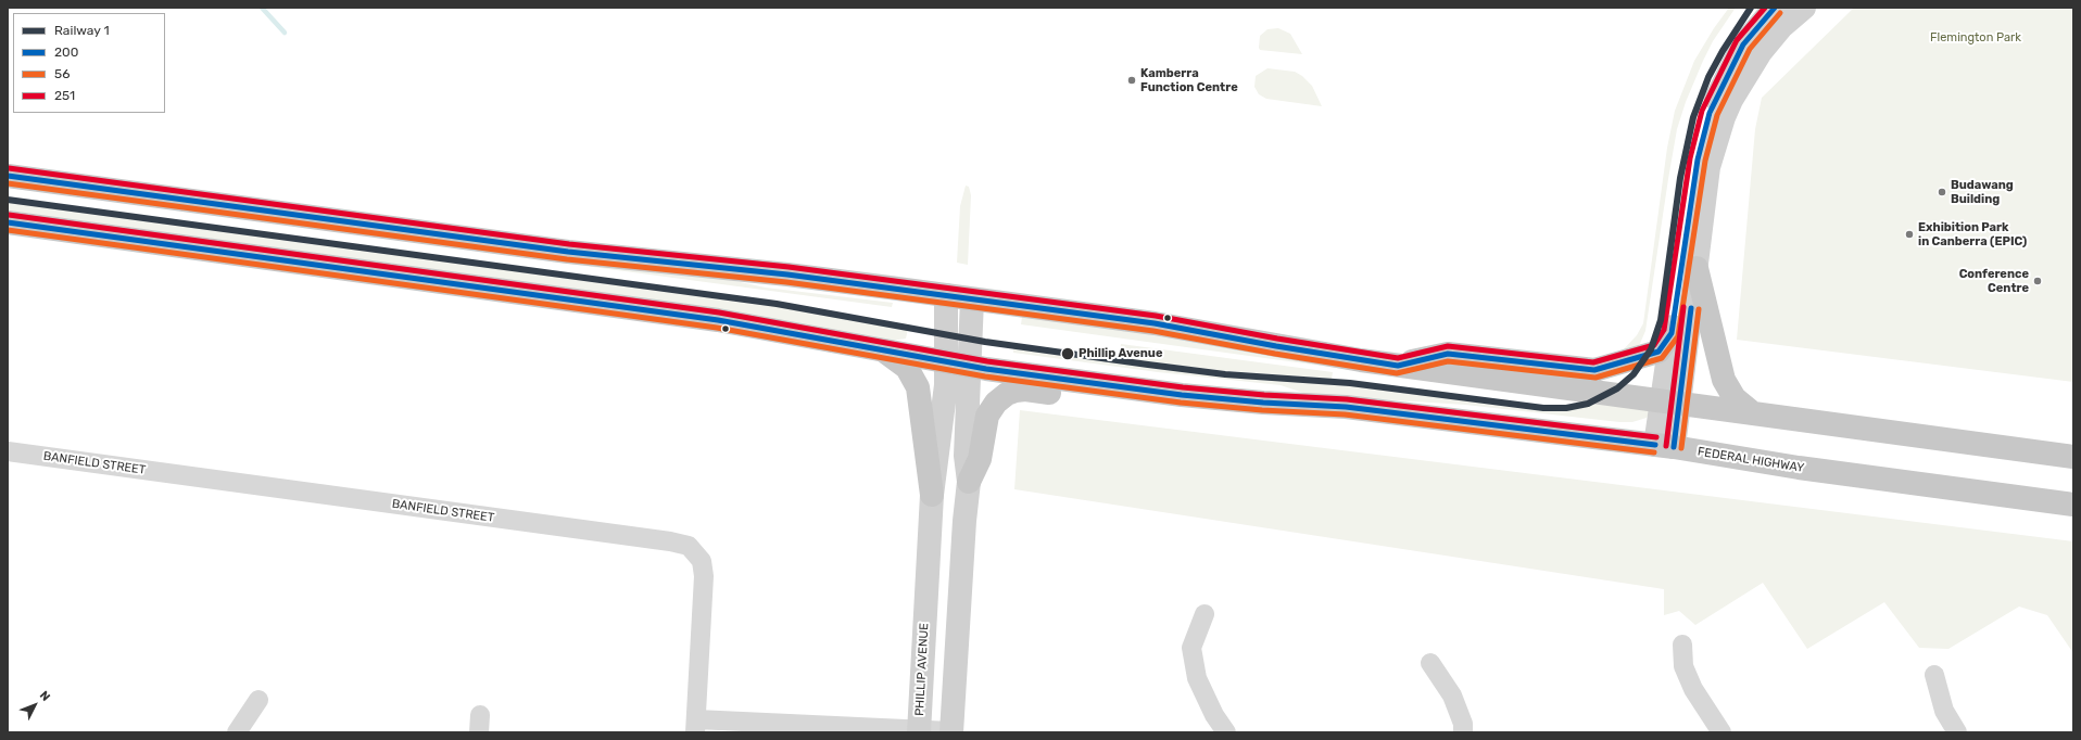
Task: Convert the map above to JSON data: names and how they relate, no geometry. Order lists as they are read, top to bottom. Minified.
{"streets":{"highway":["FEDERAL HIGHWAY"],"main road":["PHILLIP AVENUE"],"street":["BANFIELD STREET"]},"crossings":[["FEDERAL HIGHWAY","PHILLIP AVENUE"]],"parks":["Flemington Park"],"places":["Kamberra Function Centre","Budawang Building","Exhibition Park in Canberra (EPIC)","Conference Centre","Phillip Avenue"],"lines":["rail line 1","transit line 200","transit line 251","transit line 56"],"legend":["Railway 1","200","56","251"],"north":"top right"}
